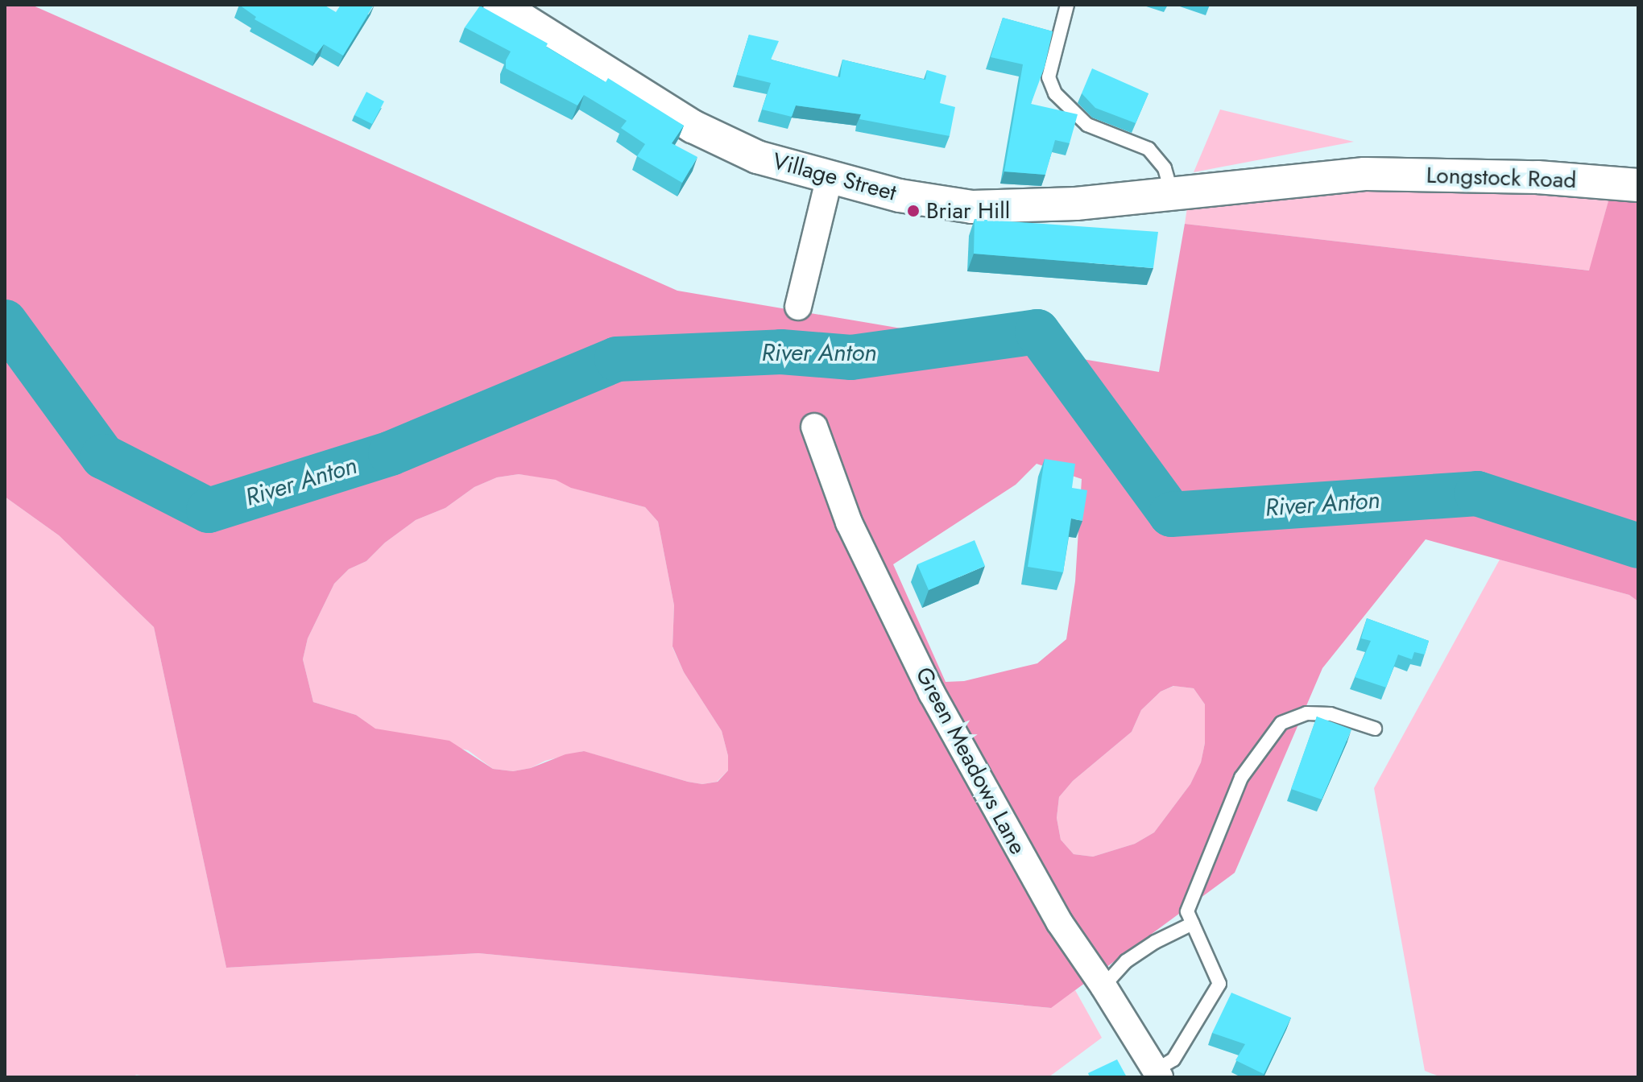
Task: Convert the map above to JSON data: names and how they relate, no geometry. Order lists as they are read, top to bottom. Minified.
{"streets":{"street":["Village Street","Longstock Road","Green Meadows Lane"]},"crossings":[["Village Street","Longstock Road"]],"water":["River Anton"],"places":["Briar Hill"]}
